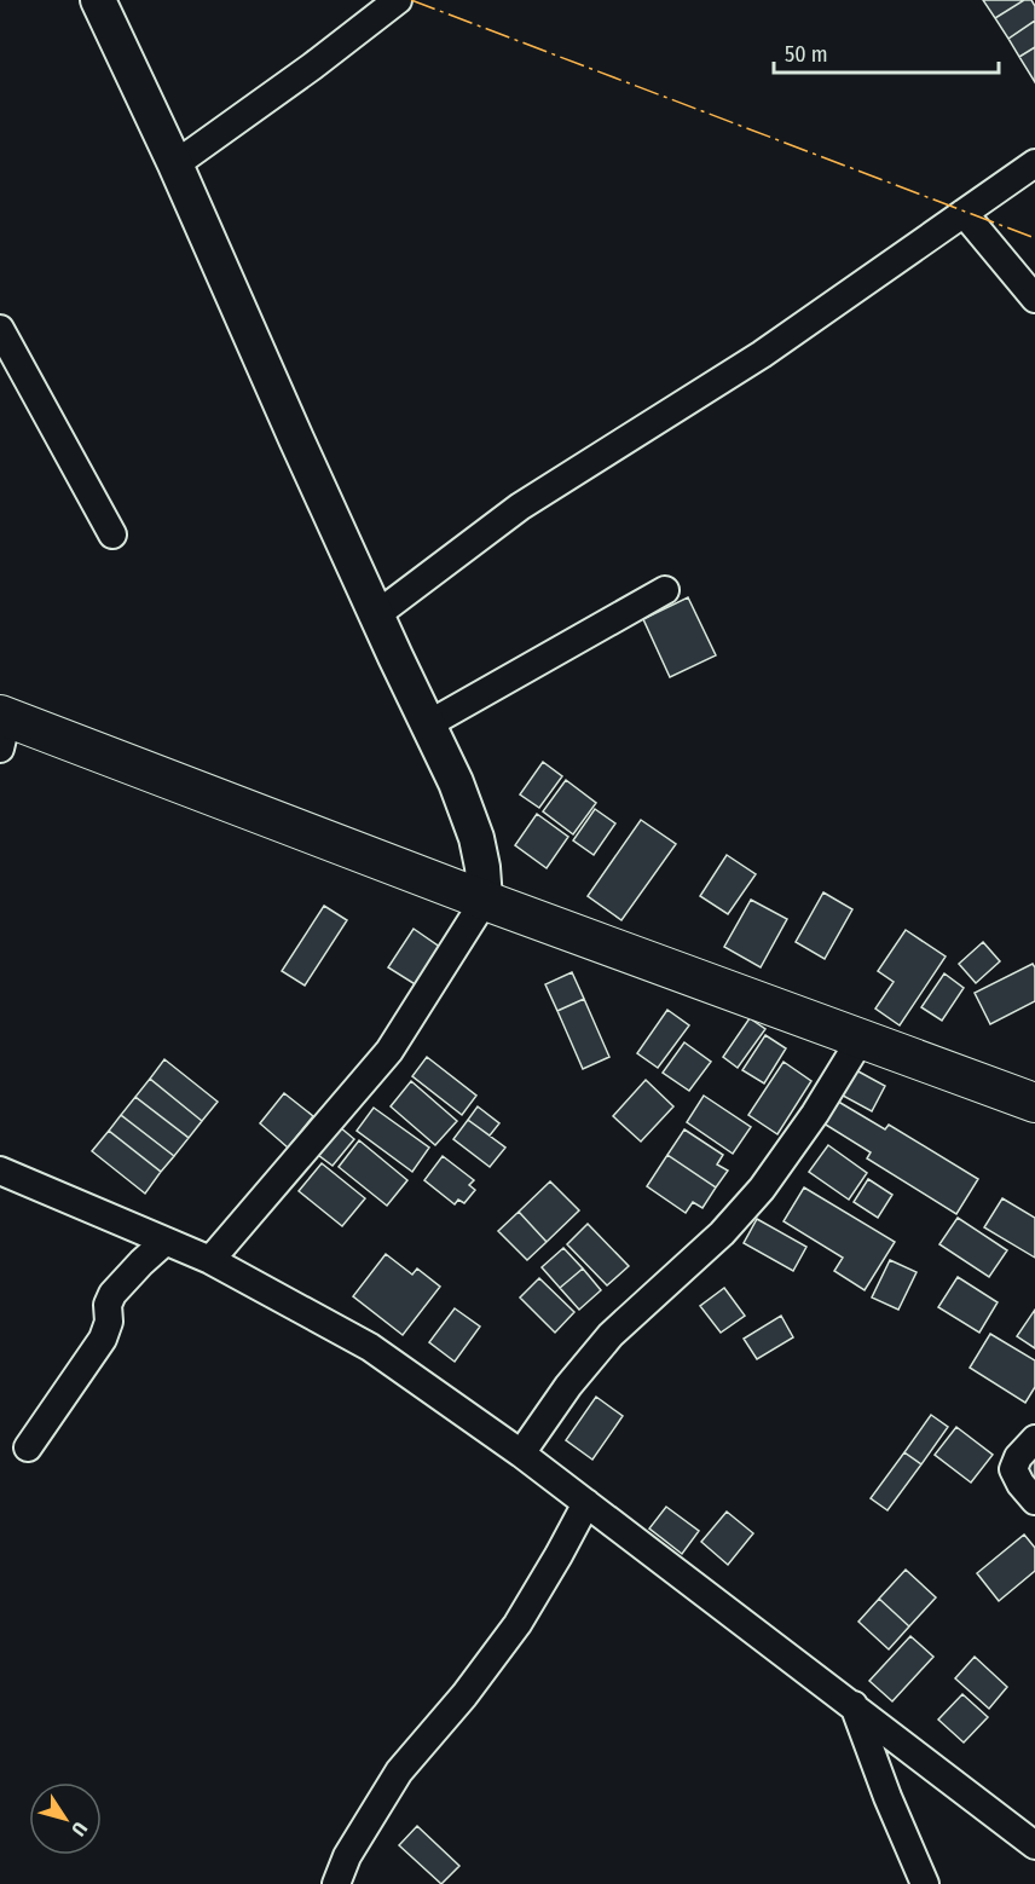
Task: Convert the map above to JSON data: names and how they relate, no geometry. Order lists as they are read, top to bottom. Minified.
{"scale_bar":"50 m","north":"bottom right"}
